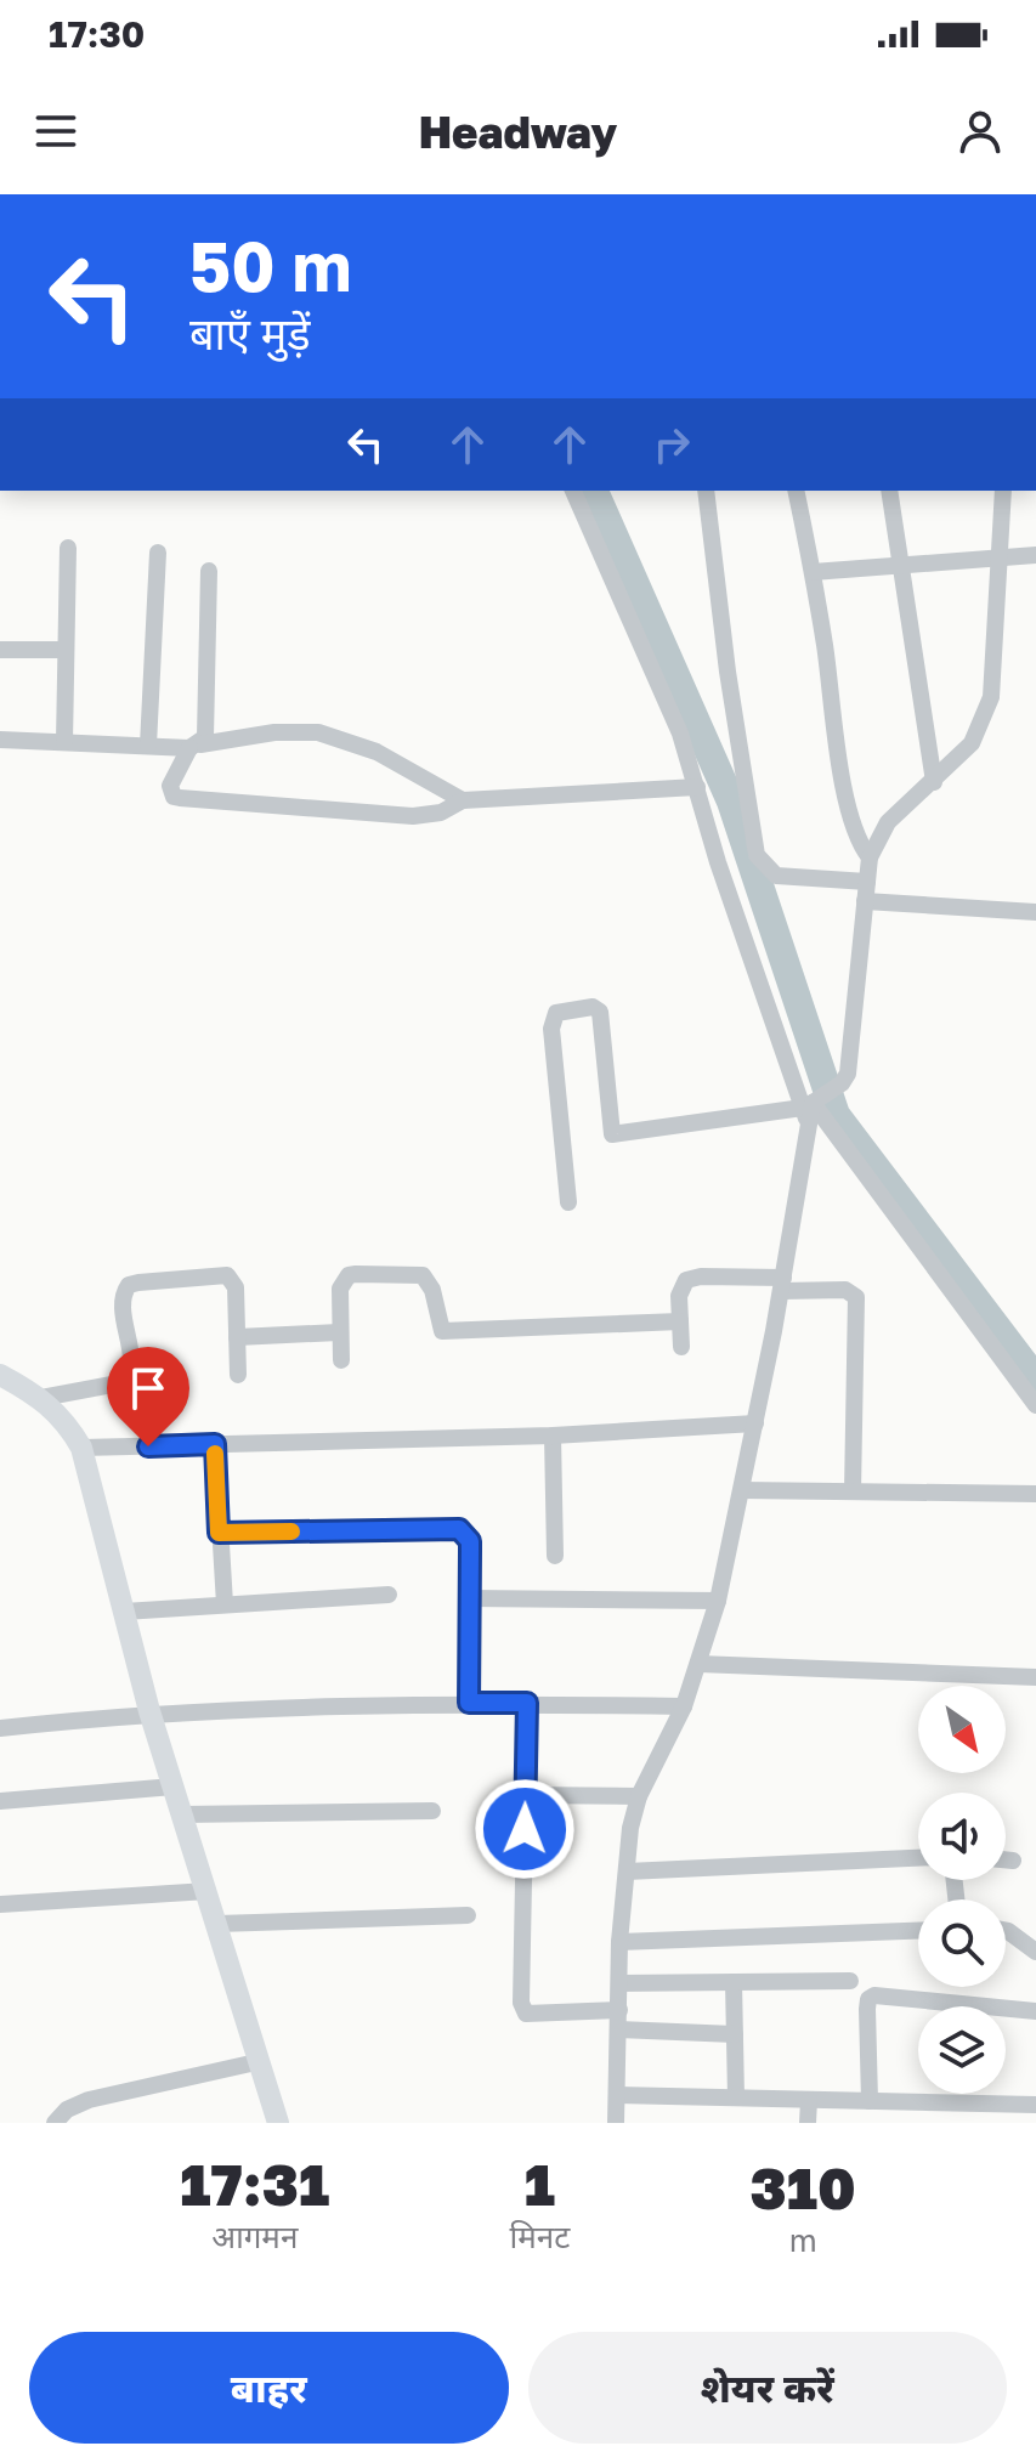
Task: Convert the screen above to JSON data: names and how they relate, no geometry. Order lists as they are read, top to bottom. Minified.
{"north":"bottom right","page":{"status":"17:30","header":"Headway","turn":["50 m","बाएँ मुड़ें"],"eta":["17:31","आगमन","1","मिनट","310","m"],"buttons":["बाहर","शेयर करें"]}}
